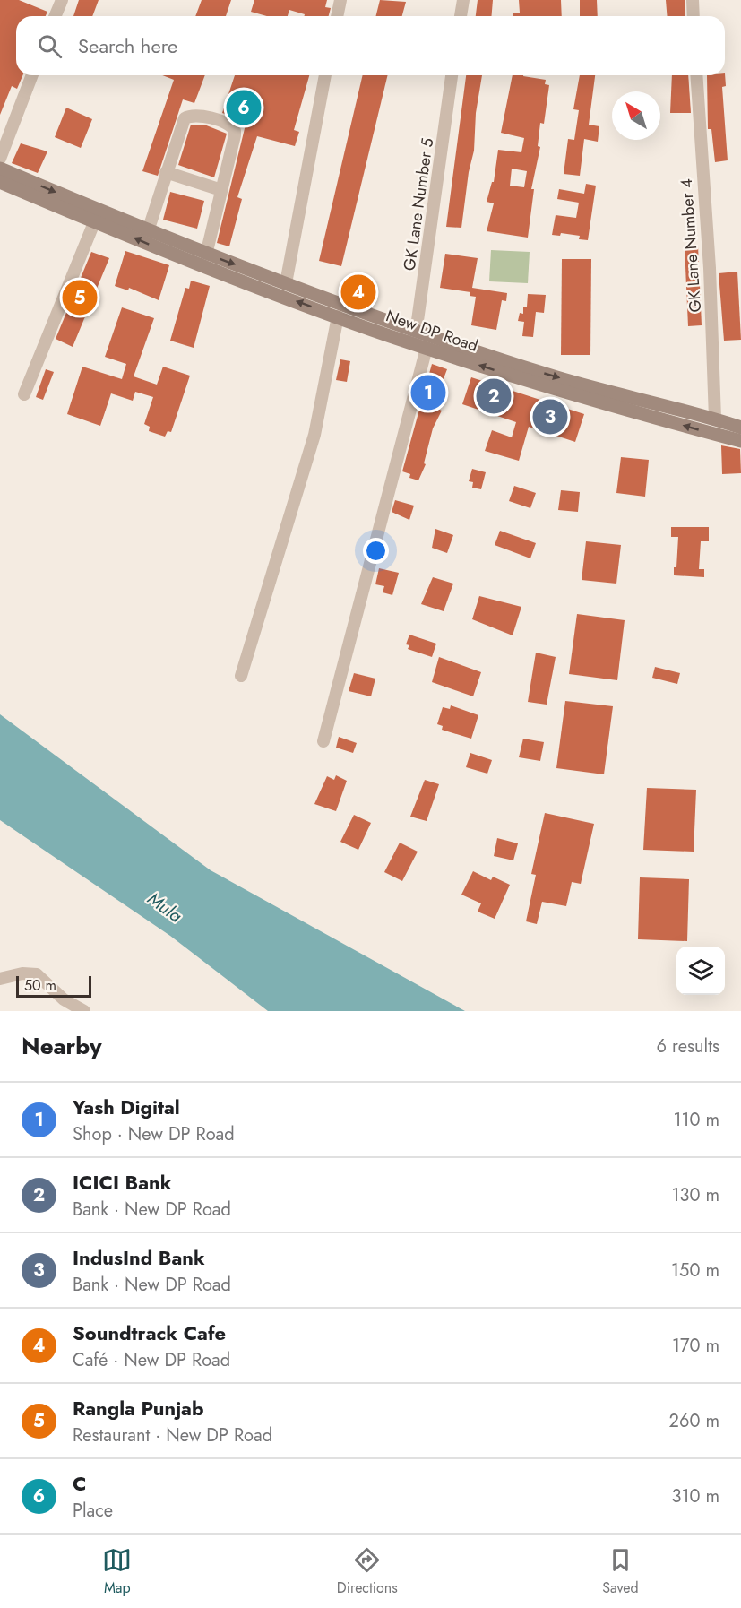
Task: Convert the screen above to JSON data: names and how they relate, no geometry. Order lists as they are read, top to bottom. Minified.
{"streets":{"main road":["New DP Road"],"street":["GK Lane Number 5","GK Lane Number 4"]},"crossings":[["GK Lane Number 5","New DP Road"],["GK Lane Number 4","New DP Road"]],"water":["Mula"],"scale_bar":"50 m","north":"top left","page":{"search":"Search here","pins":["6","4","5","1","2","3"],"scale":"50 m","heading":["Nearby","6 results"],"list":[{"mark":"1","name":"Yash Digital","note":"Shop · New DP Road","value":"110 m"},{"mark":"2","name":"ICICI Bank","note":"Bank · New DP Road","value":"130 m"},{"mark":"3","name":"IndusInd Bank","note":"Bank · New DP Road","value":"150 m"},{"mark":"4","name":"Soundtrack Cafe","note":"Café · New DP Road","value":"170 m"},{"mark":"5","name":"Rangla Punjab","note":"Restaurant · New DP Road","value":"260 m"},{"mark":"6","name":"C","note":"Place","value":"310 m"}],"nav":["Map","Directions","Saved"]}}
